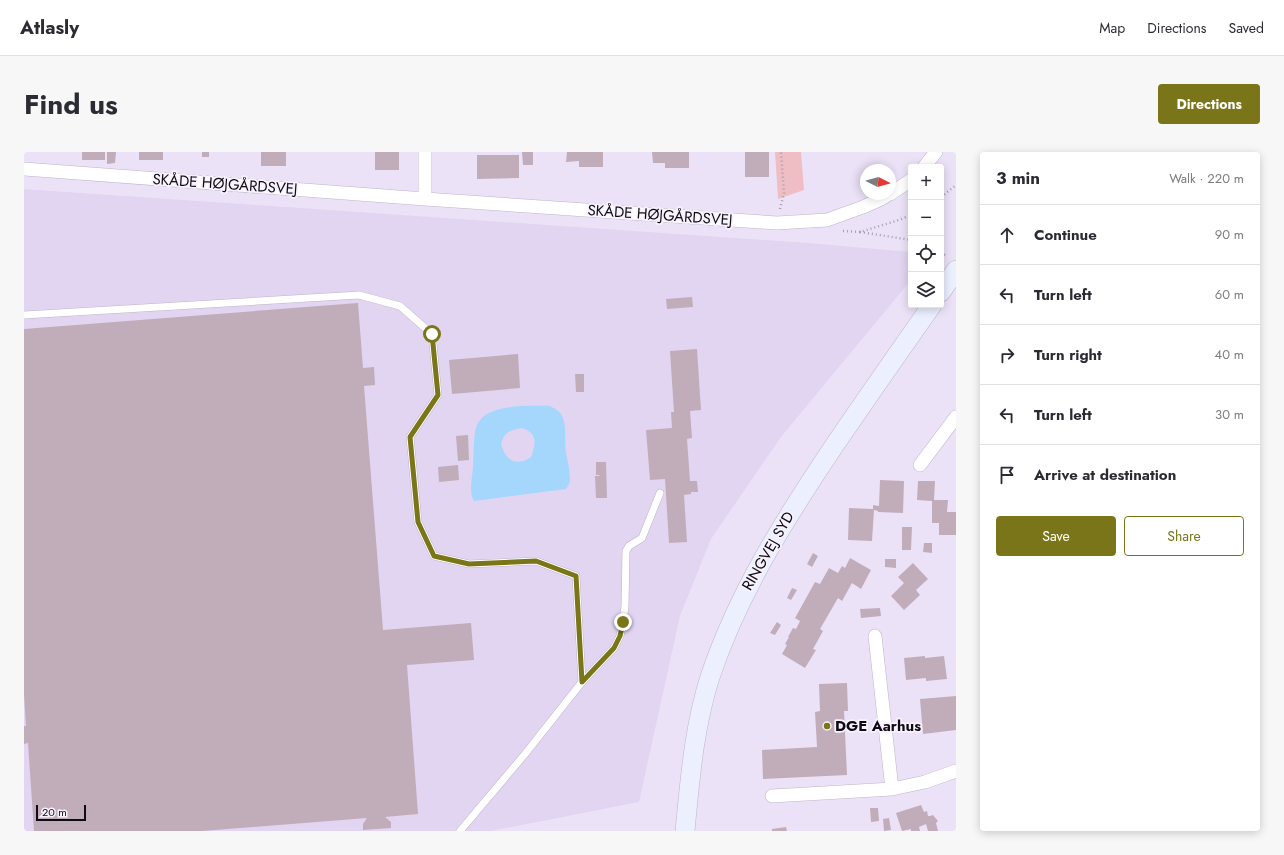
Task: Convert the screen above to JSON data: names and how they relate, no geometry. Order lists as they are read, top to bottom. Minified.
{"streets":{"main road":["RINGVEJ SYD"],"street":["SKÅDE HØJGÅRDSVEJ"]},"places":["DGE Aarhus"],"scale_bar":"20 m","north":"right","page":{"header":"Atlasly","nav":["Map","Directions","Saved"],"title":"Find us","buttons":["Directions",["Save","Share"]],"heading":["3 min","Walk · 220 m"],"map_buttons":["+","−"],"list":[["Continue","90 m"],["Turn left","60 m"],["Turn right","40 m"],["Turn left","30 m"],"Arrive at destination"],"scale":"20 m"}}
